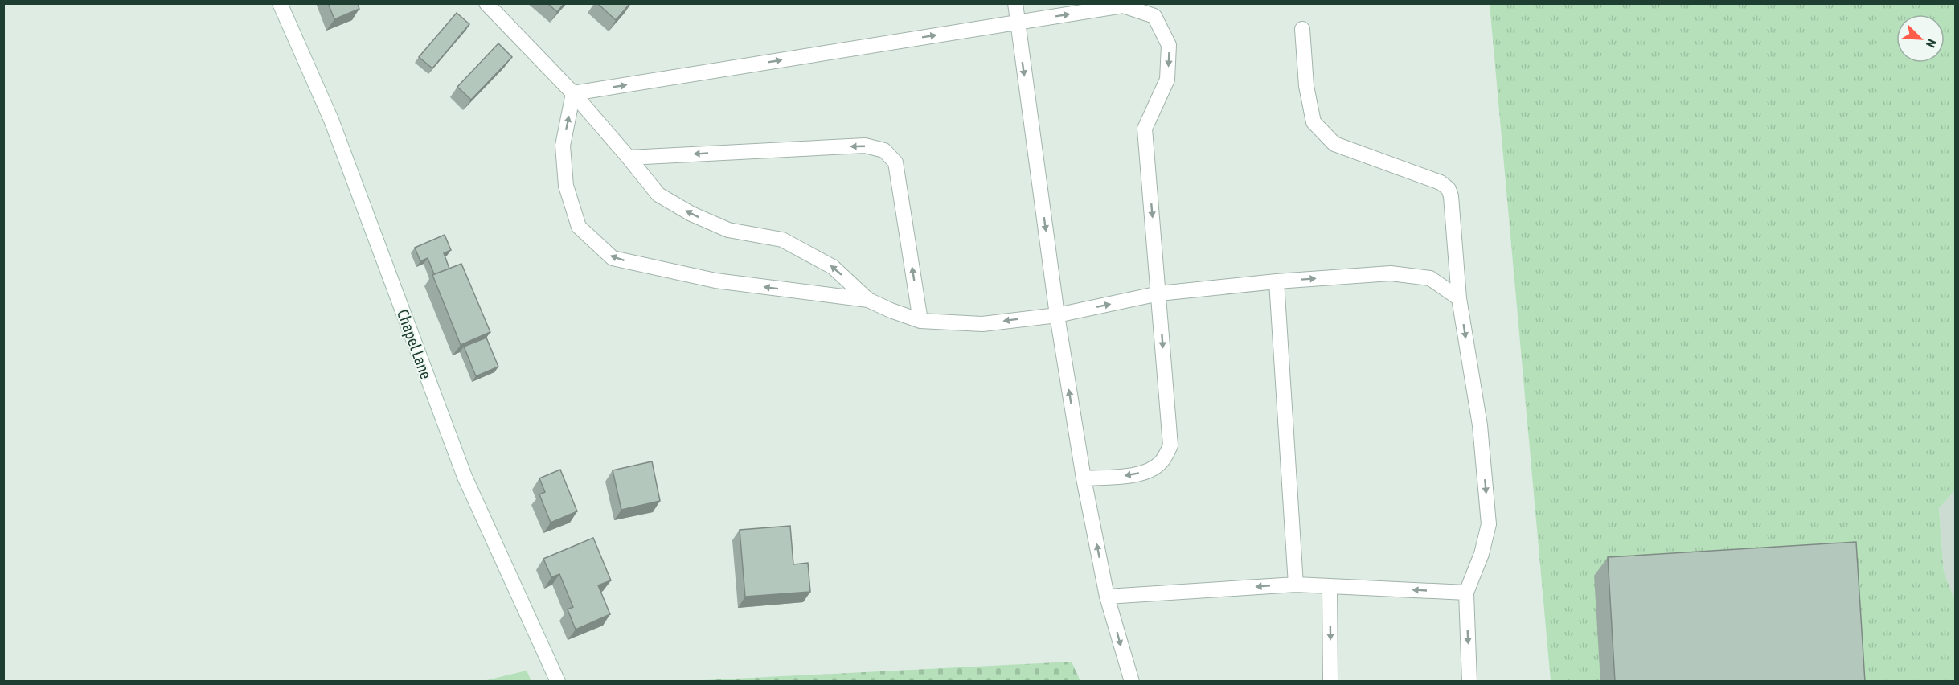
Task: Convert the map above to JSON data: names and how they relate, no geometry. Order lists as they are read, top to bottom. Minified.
{"streets":{"street":["Chapel Lane"]},"north":"bottom right"}
